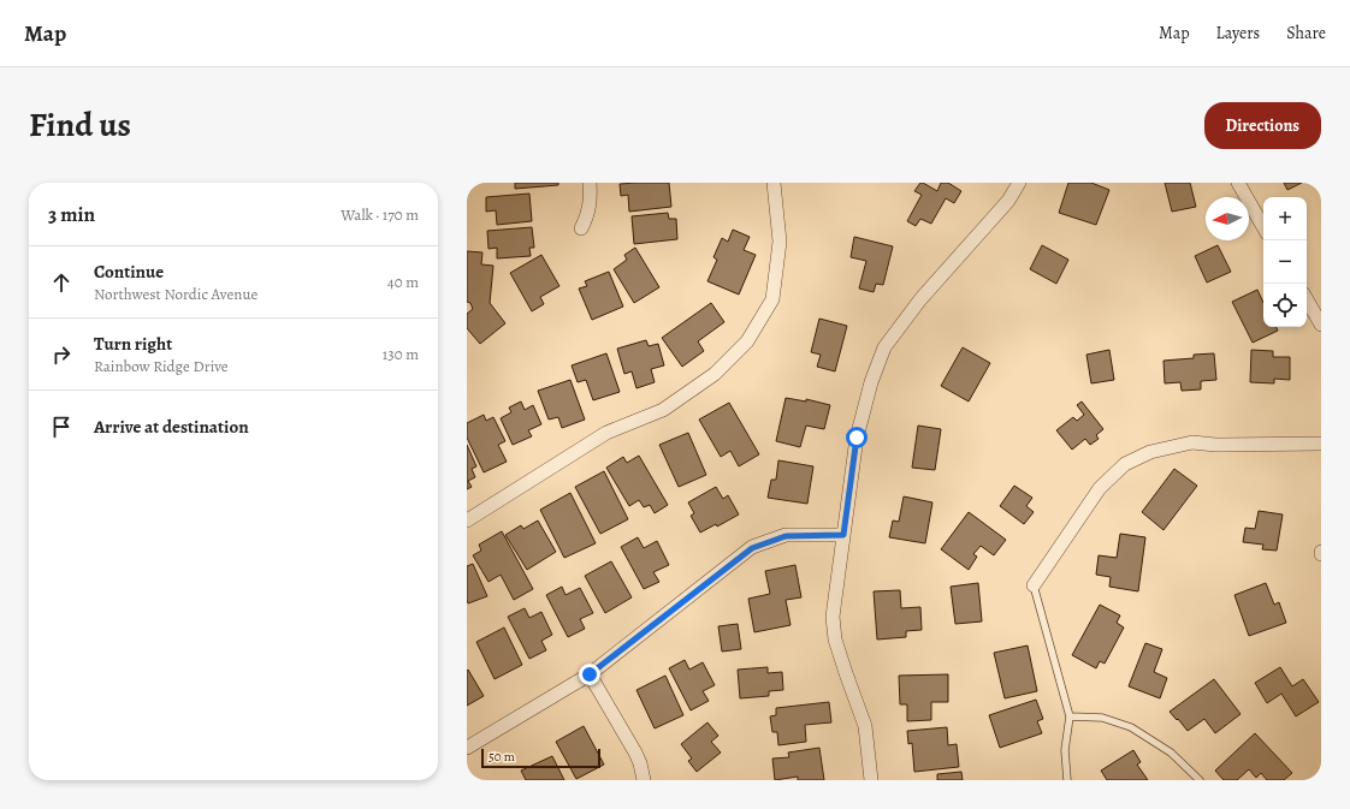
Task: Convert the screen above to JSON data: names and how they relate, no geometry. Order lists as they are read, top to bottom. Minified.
{"scale_bar":"50 m","north":"left","page":{"header":"Map","nav":["Map","Layers","Share"],"title":"Find us","buttons":"Directions","heading":["3 min","Walk · 170 m"],"map_buttons":["+","−"],"list":[["Continue","Northwest Nordic Avenue","40 m"],["Turn right","Rainbow Ridge Drive","130 m"],"Arrive at destination"],"scale":"50 m"}}
